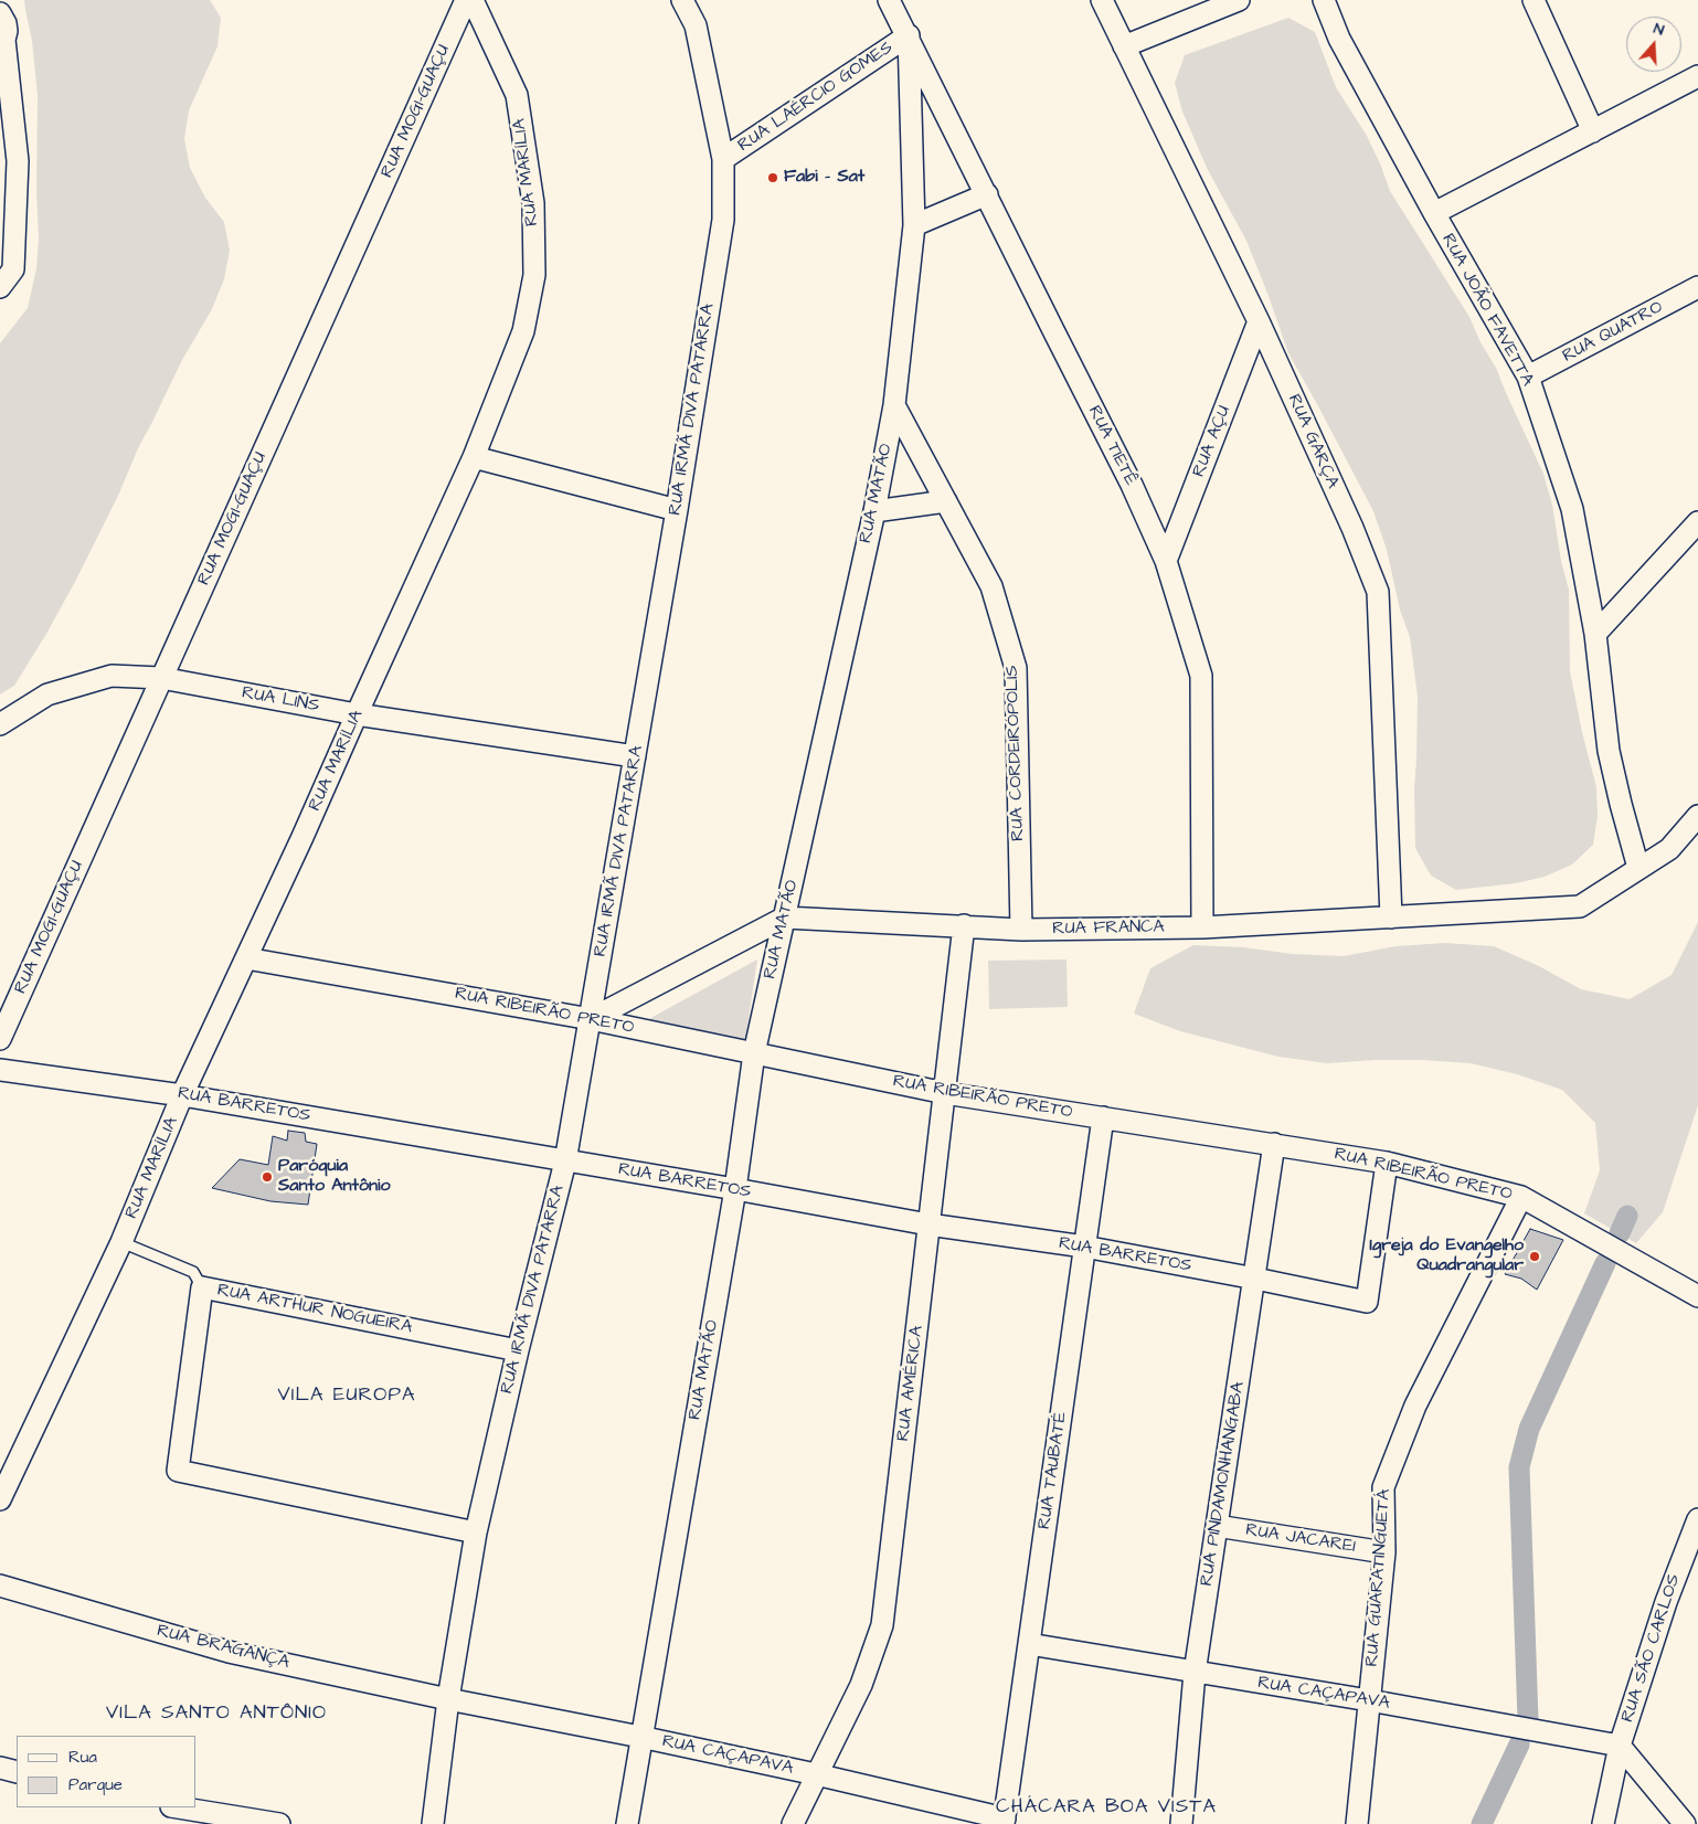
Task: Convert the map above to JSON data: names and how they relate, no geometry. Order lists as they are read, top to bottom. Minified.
{"streets":{"street":["RUA LAÉRCIO GOMES","RUA MOGI-GUAÇU","RUA MARÍLIA","RUA JOÃO FAVETTA","RUA QUATRO","RUA IRMÃ DIVA PATARRA","RUA AÇU","RUA GARÇA","RUA TIETÊ","RUA MATÃO","RUA LINS","RUA CORDEIRÓPOLIS","RUA FRANCA","RUA RIBEIRÃO PRETO","RUA BARRETOS","RUA ARTHUR NOGUEIRA","RUA AMÉRICA","RUA TAUBATÉ","RUA PINDAMONHANGABA","RUA JACAREI","RUA GUARATINGUETÁ","RUA BRAGANÇA","RUA SÃO CARLOS","RUA CAÇAPAVA"]},"crossings":[["RUA LAÉRCIO GOMES","RUA IRMÃ DIVA PATARRA"],["RUA LAÉRCIO GOMES","RUA TIETÊ"],["RUA LAÉRCIO GOMES","RUA MATÃO"],["RUA MOGI-GUAÇU","RUA LINS"],["RUA MARÍLIA","RUA LINS"],["RUA MARÍLIA","RUA RIBEIRÃO PRETO"],["RUA MARÍLIA","RUA BARRETOS"],["RUA JOÃO FAVETTA","RUA QUATRO"],["RUA JOÃO FAVETTA","RUA FRANCA"],["RUA IRMÃ DIVA PATARRA","RUA LINS"],["RUA IRMÃ DIVA PATARRA","RUA RIBEIRÃO PRETO"],["RUA IRMÃ DIVA PATARRA","RUA BARRETOS"],["RUA IRMÃ DIVA PATARRA","RUA ARTHUR NOGUEIRA"],["RUA IRMÃ DIVA PATARRA","RUA BRAGANÇA"],["RUA IRMÃ DIVA PATARRA","RUA CAÇAPAVA"],["RUA AÇU","RUA GARÇA"],["RUA AÇU","RUA TIETÊ"],["RUA GARÇA","RUA FRANCA"],["RUA TIETÊ","RUA MATÃO"],["RUA TIETÊ","RUA FRANCA"],["RUA MATÃO","RUA CORDEIRÓPOLIS"],["RUA MATÃO","RUA FRANCA"],["RUA MATÃO","RUA RIBEIRÃO PRETO"],["RUA MATÃO","RUA BARRETOS"],["RUA MATÃO","RUA CAÇAPAVA"],["RUA CORDEIRÓPOLIS","RUA FRANCA"],["RUA FRANCA","RUA AMÉRICA"],["RUA RIBEIRÃO PRETO","RUA BARRETOS"],["RUA RIBEIRÃO PRETO","RUA AMÉRICA"],["RUA RIBEIRÃO PRETO","RUA TAUBATÉ"],["RUA RIBEIRÃO PRETO","RUA PINDAMONHANGABA"],["RUA RIBEIRÃO PRETO","RUA GUARATINGUETÁ"],["RUA BARRETOS","RUA AMÉRICA"],["RUA BARRETOS","RUA TAUBATÉ"],["RUA BARRETOS","RUA PINDAMONHANGABA"],["RUA AMÉRICA","RUA CAÇAPAVA"],["RUA TAUBATÉ","RUA CAÇAPAVA"],["RUA PINDAMONHANGABA","RUA JACAREI"],["RUA PINDAMONHANGABA","RUA CAÇAPAVA"],["RUA JACAREI","RUA GUARATINGUETÁ"],["RUA GUARATINGUETÁ","RUA CAÇAPAVA"],["RUA BRAGANÇA","RUA CAÇAPAVA"],["RUA SÃO CARLOS","RUA CAÇAPAVA"]],"districts":["VILA EUROPA","VILA SANTO ANTÔNIO","CHÁCARA BOA VISTA"],"places":["Fabi - Sat","Paróquia Santo Antônio","Igreja do Evangelho Quadrangular"],"legend":["Rua","Parque"],"north":"top"}
